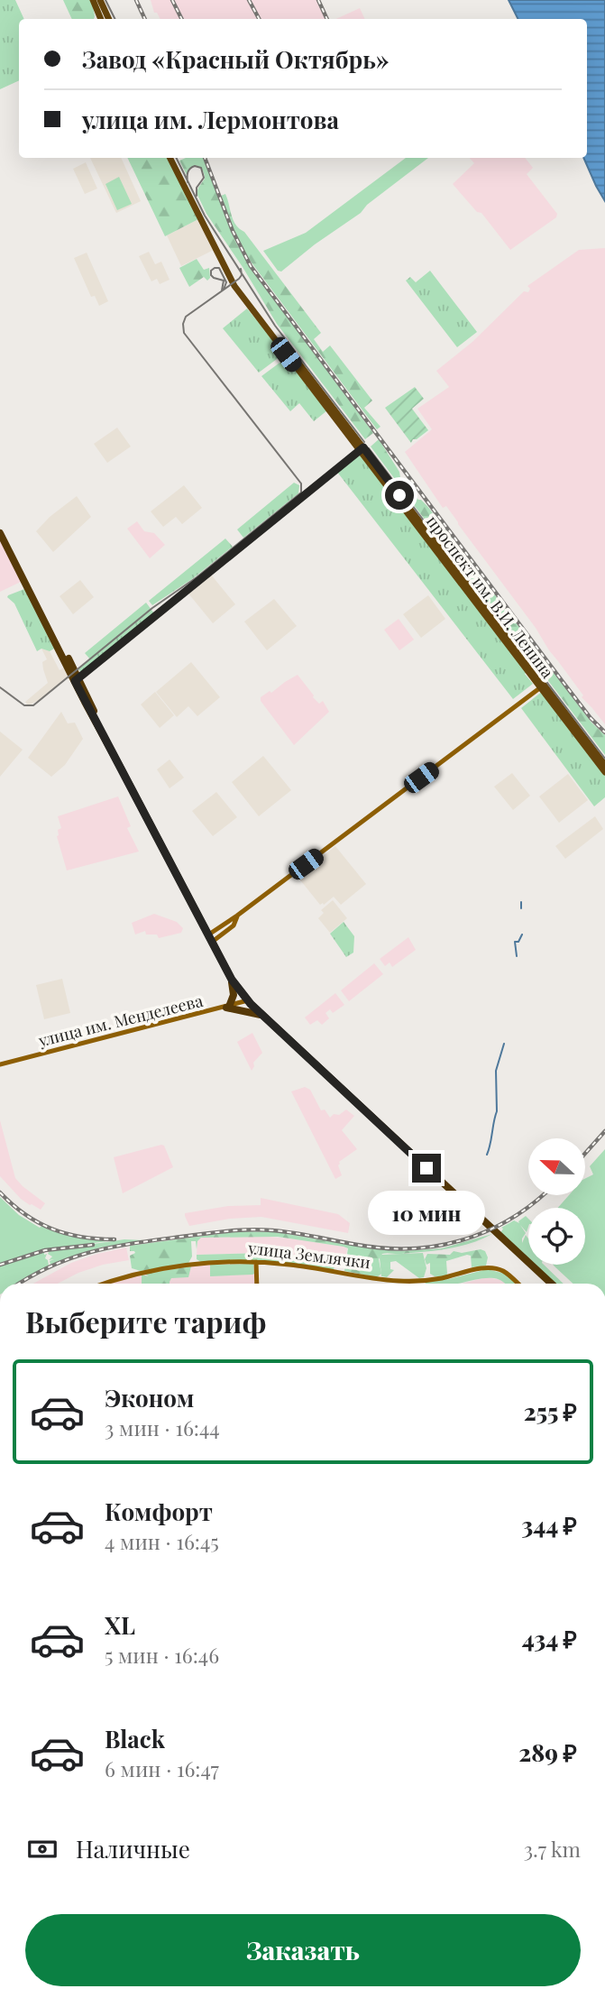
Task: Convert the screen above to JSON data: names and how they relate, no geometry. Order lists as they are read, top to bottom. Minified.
{"streets":{"main road":["проспект им. В.И. Ленина","улица им. Менделеева","улица Землячки"]},"north":"left","page":{"banner":["Завод «Красный Октябрь»","улица им. Лермонтова"],"bubble":"10 мин","heading":"Выберите тариф","list":[{"name":"Эконом","note":"3 мин · 16:44","value":"255 ₽"},{"name":"Комфорт","note":"4 мин · 16:45","value":"344 ₽"},{"name":"XL","note":"5 мин · 16:46","value":"434 ₽"},{"name":"Black","note":"6 мин · 16:47","value":"289 ₽"}],"pay":["Наличные","3.7 km"],"buttons":"Заказать"}}
